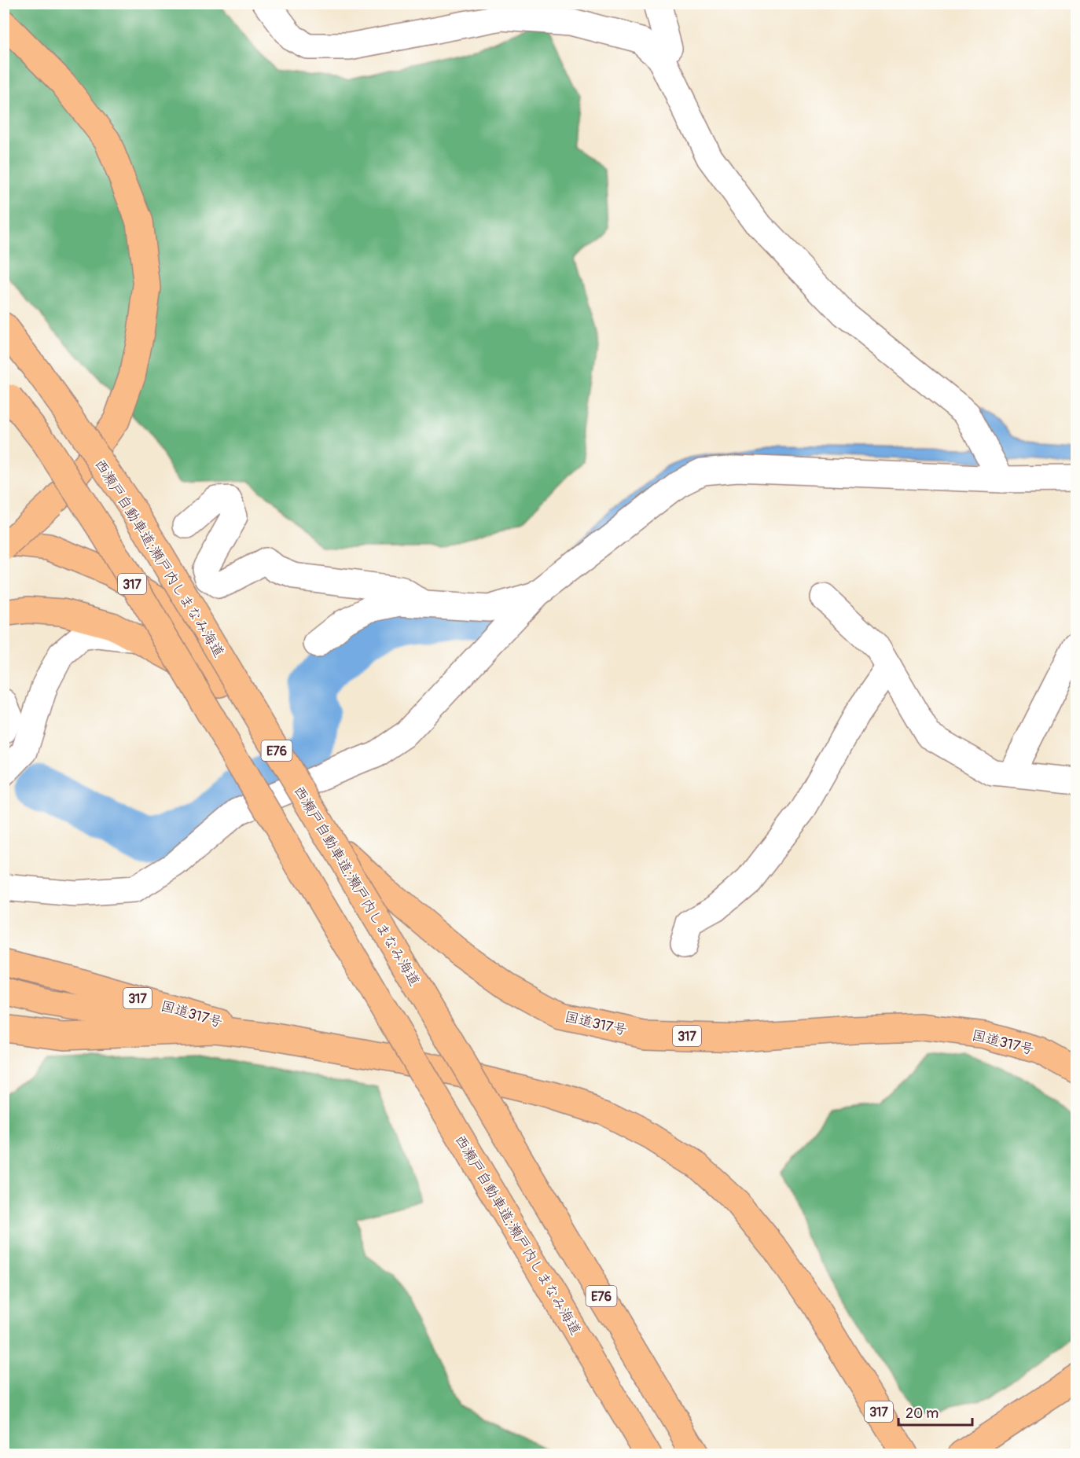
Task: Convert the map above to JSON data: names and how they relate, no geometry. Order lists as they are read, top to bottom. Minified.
{"streets":{"highway":["西瀬戸自動車道;瀬戸内しまなみ海道","317","E76","国道317号"]},"scale_bar":"20 m"}
